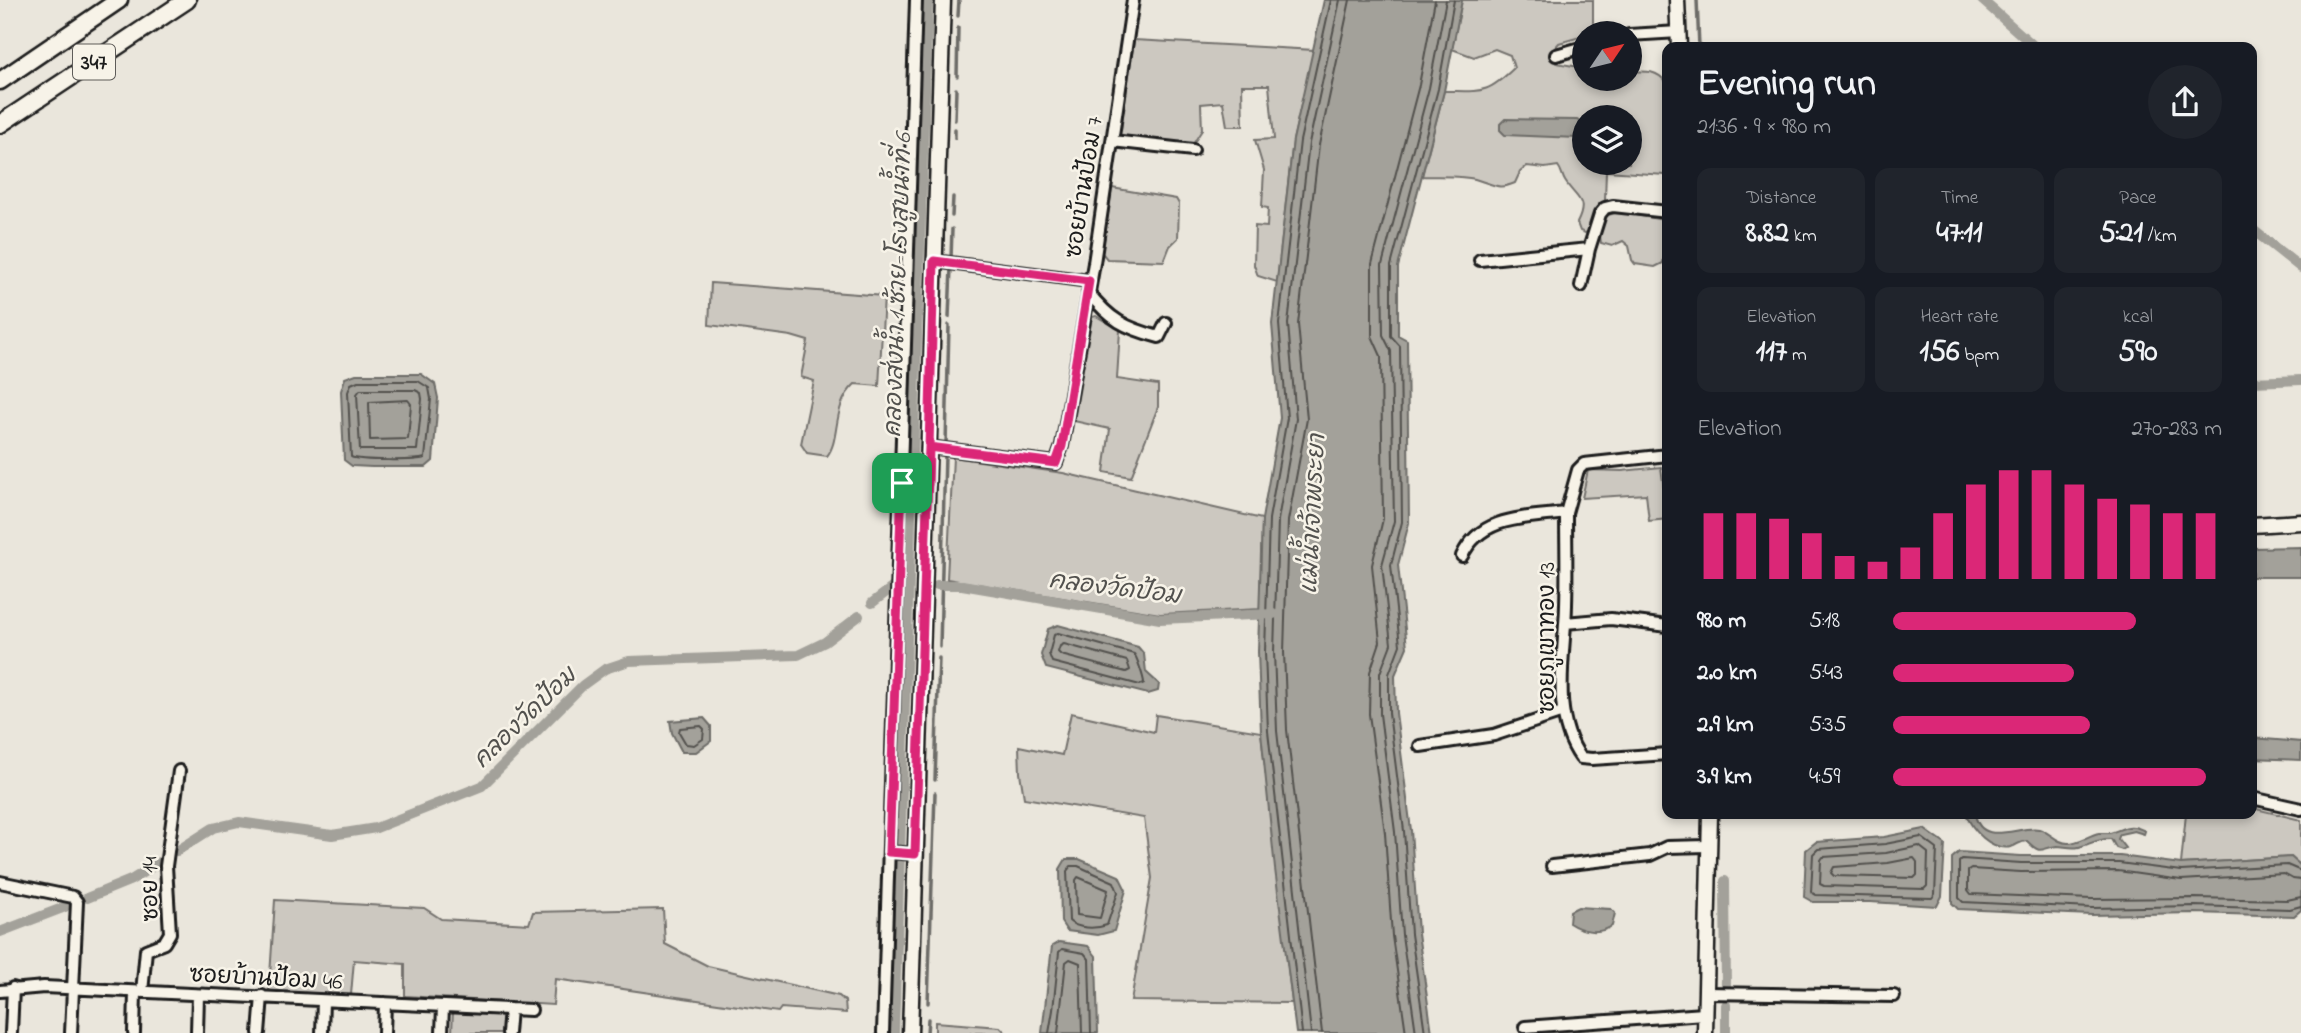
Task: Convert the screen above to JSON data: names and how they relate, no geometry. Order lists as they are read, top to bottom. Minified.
{"streets":{"main road":["347"],"street":["ซอยบ้านป้อม 7","ซอยภูเขาทอง 13","ซอย 14","ซอยบ้านป้อม 46"]},"crossings":[["ซอย 14","ซอยบ้านป้อม 46"]],"water":["คลองส่งน้ำ 1 ซ้าย-โรงสูบน้ำที่ 6","แม่น้ำเจ้าพระยา","คลองวัดป้อม"],"north":"top right","page":{"heading":["Evening run","21:36 · 9 × 980 m"],"stats":[["Distance","8.82 km"],["Time","47:11"],["Pace","5:21 /km"],["Elevation","117 m"],["Heart rate","156 bpm"],["kcal","590"]],"chart":["Elevation","270–283 m"],"list":[{"name":"980 m","note":"5:18"},{"name":"2.0 km","note":"5:43"},{"name":"2.9 km","note":"5:35"},{"name":"3.9 km","note":"4:59"}]}}
